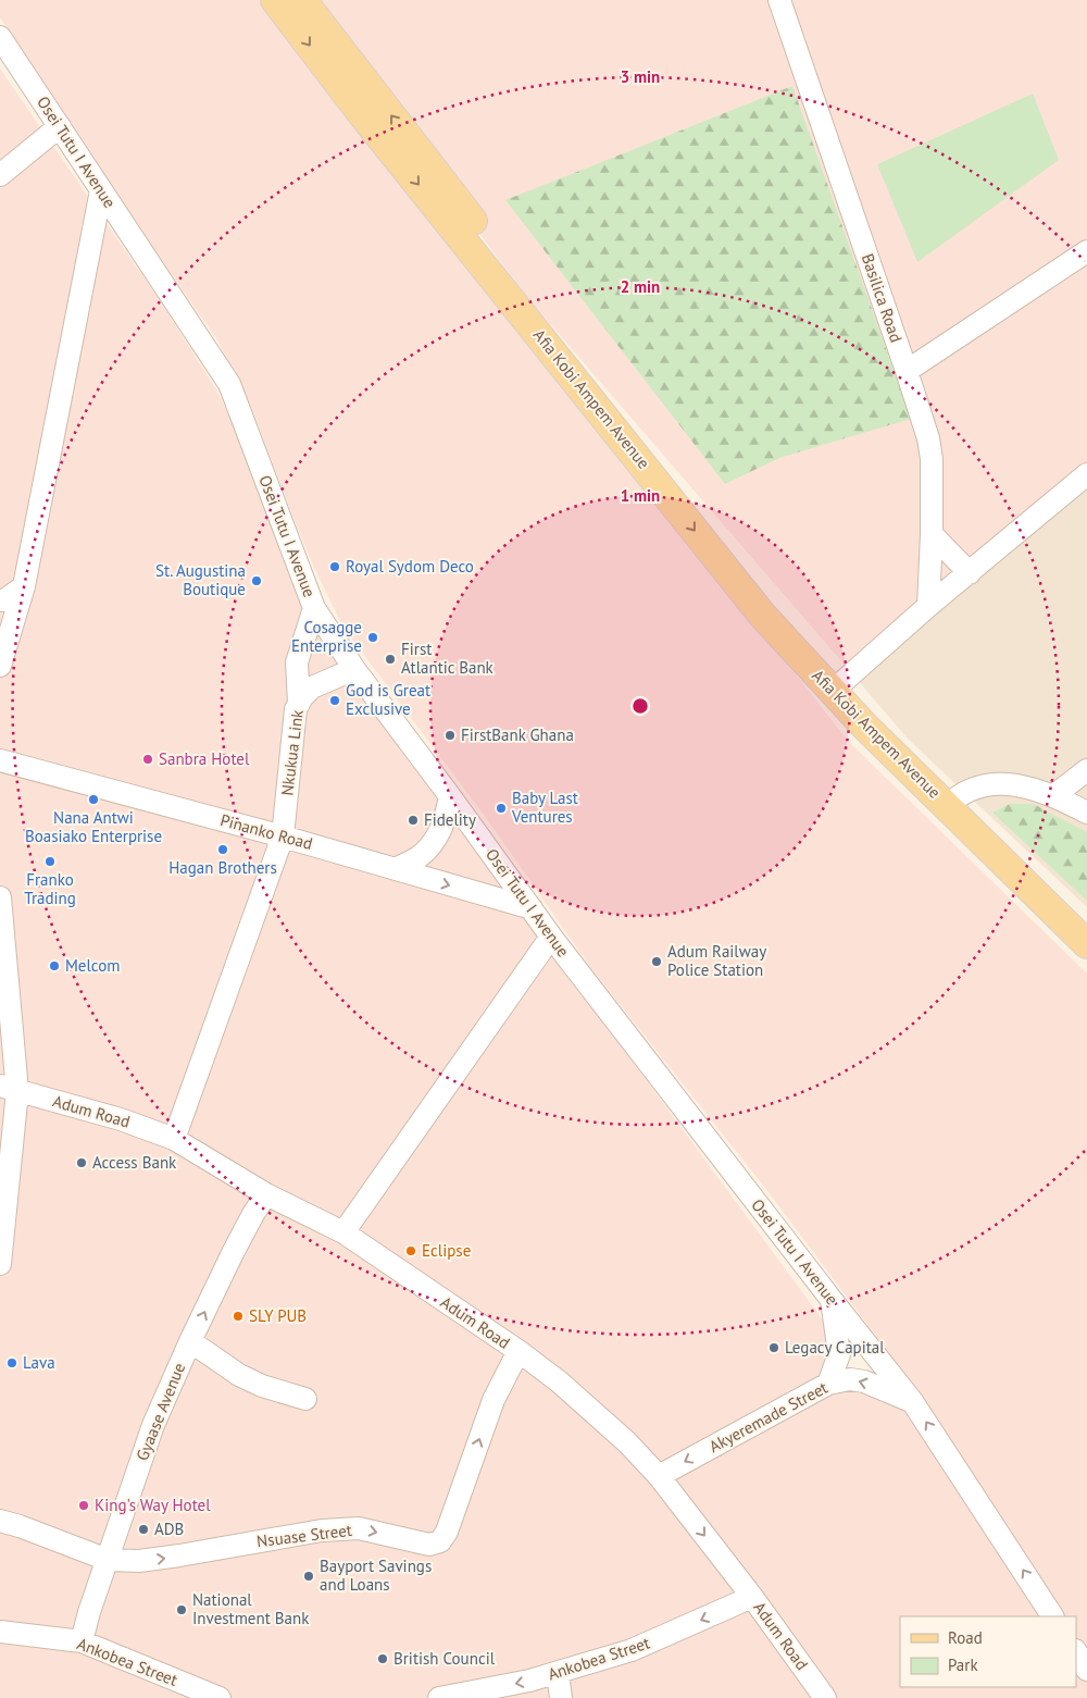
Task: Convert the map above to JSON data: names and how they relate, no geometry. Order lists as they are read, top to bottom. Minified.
{"streets":{"main road":["Afia Kobi Ampem Avenue"],"street":["Osei Tutu I Avenue","Basilica Road","Nkukua Link","Pinanko Road","Adum Road","Gyaase Avenue","Akyeremade Street","Nsuase Street","Ankobea Street"]},"crossings":[["Osei Tutu I Avenue","Nkukua Link"],["Osei Tutu I Avenue","Pinanko Road"],["Osei Tutu I Avenue","Akyeremade Street"],["Nkukua Link","Pinanko Road"],["Nkukua Link","Adum Road"],["Adum Road","Gyaase Avenue"],["Adum Road","Akyeremade Street"],["Adum Road","Nsuase Street"],["Adum Road","Ankobea Street"],["Gyaase Avenue","Nsuase Street"],["Gyaase Avenue","Ankobea Street"]],"one_way":["Akyeremade Street","Nsuase Street","Ankobea Street"],"places":["Royal Sydom Deco","St. Augustina Boutique","Cosagge Enterprise","First Atlantic Bank","God is Great Exclusive","FirstBank Ghana","Sanbra Hotel","Nana Antwi Boasiako Enterprise","Baby Last Ventures","Fidelity","Hagan Brothers","Franko Trading","Adum Railway Police Station","Melcom","Access Bank","Eclipse","SLY PUB","Legacy Capital","Lava","King's Way Hotel","ADB","Bayport Savings and Loans","National Investment Bank","British Council"],"legend":["Road","Park"],"rings":["3 min","2 min","1 min"]}
